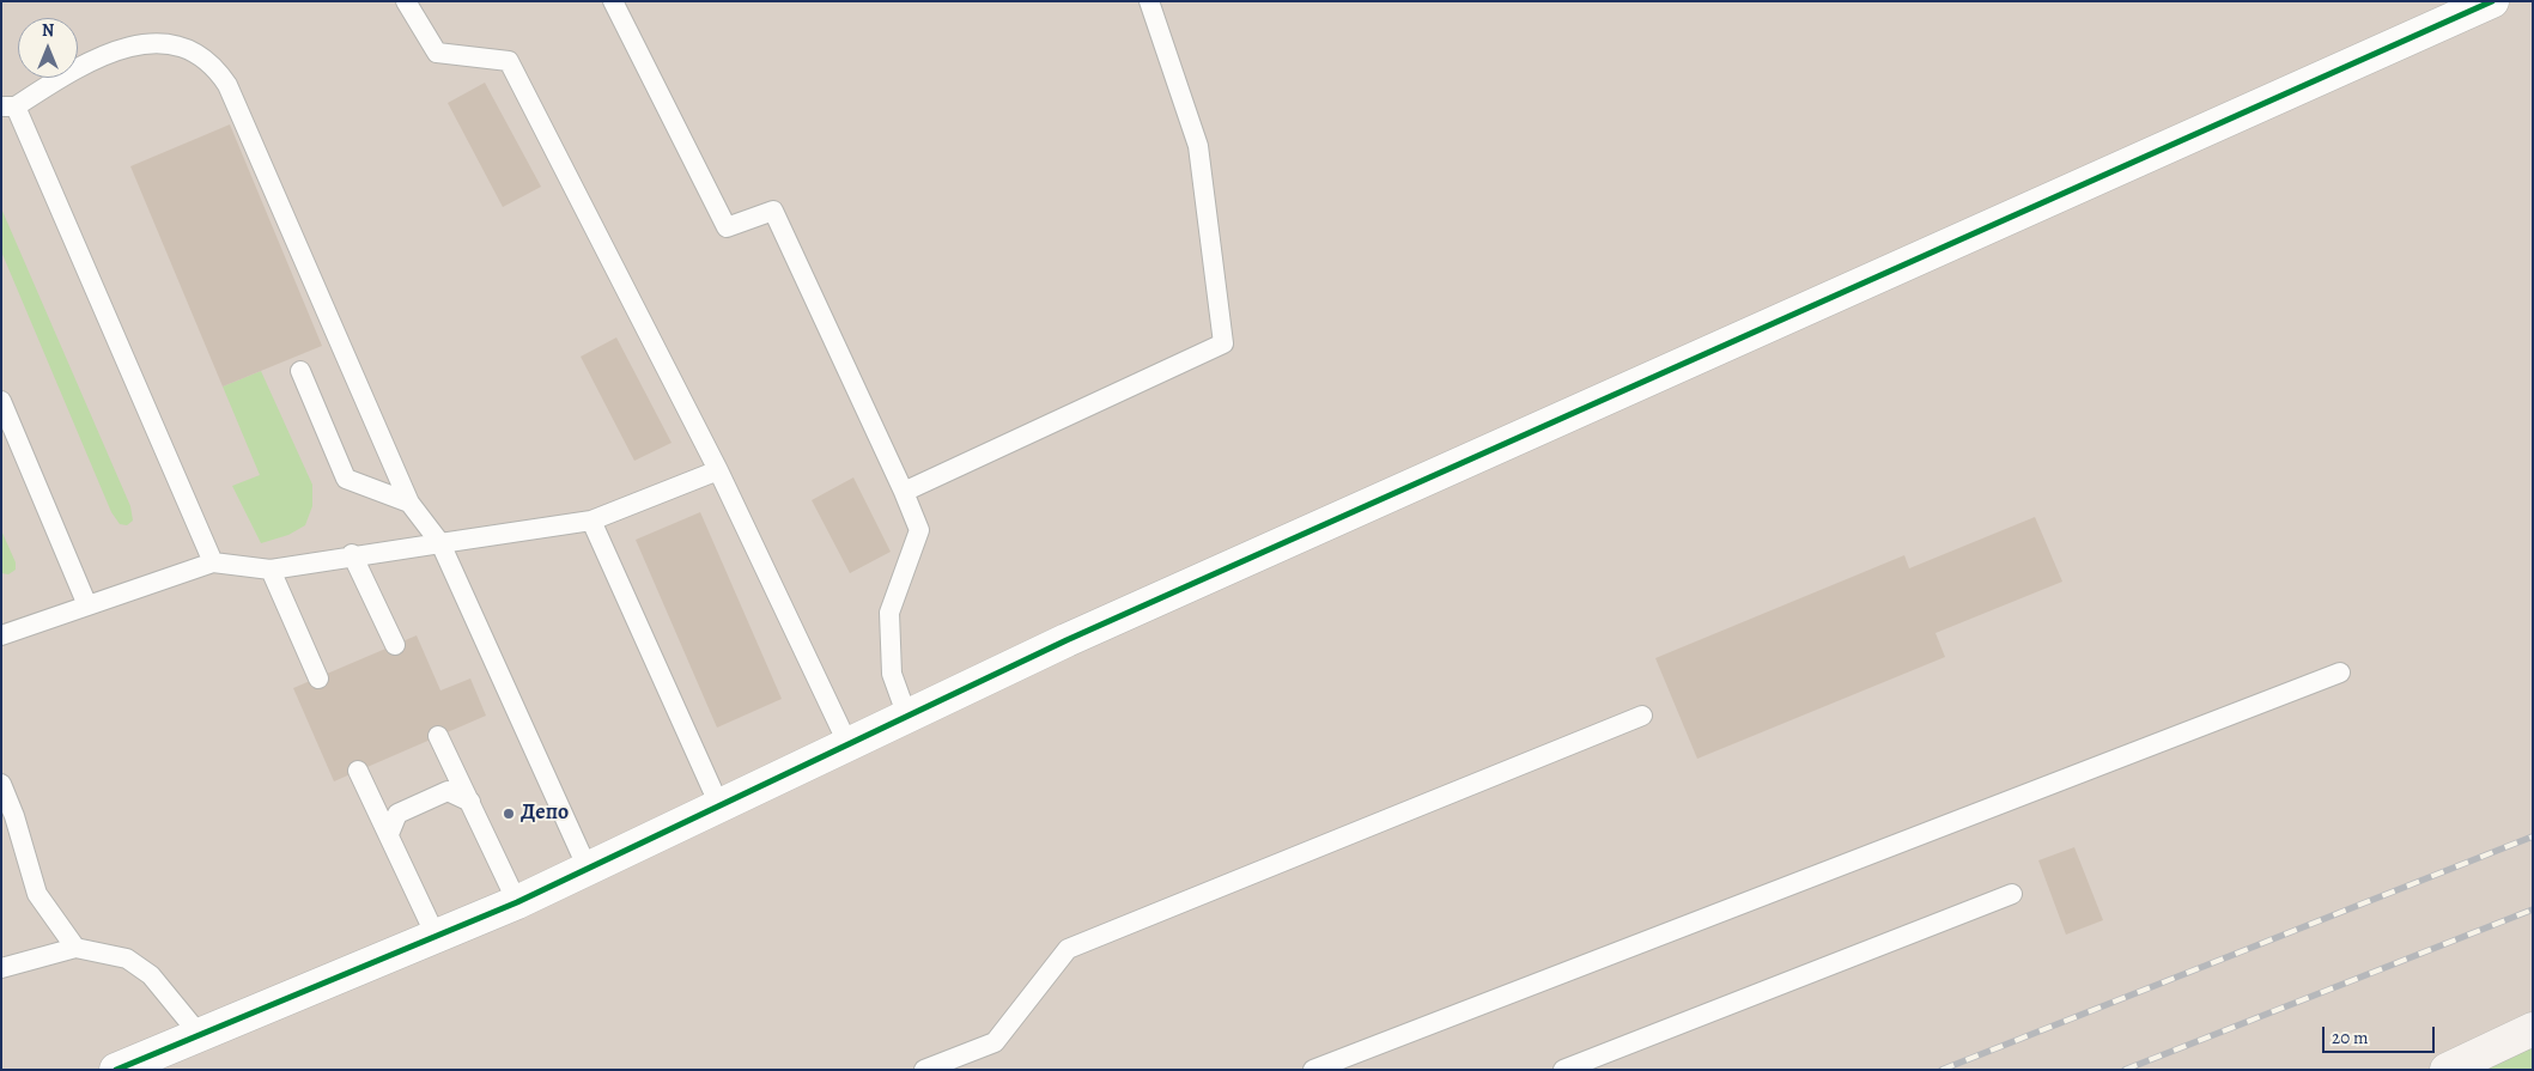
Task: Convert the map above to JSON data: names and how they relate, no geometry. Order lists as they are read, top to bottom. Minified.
{"places":["Депо"],"scale_bar":"20 m","north":"top"}
